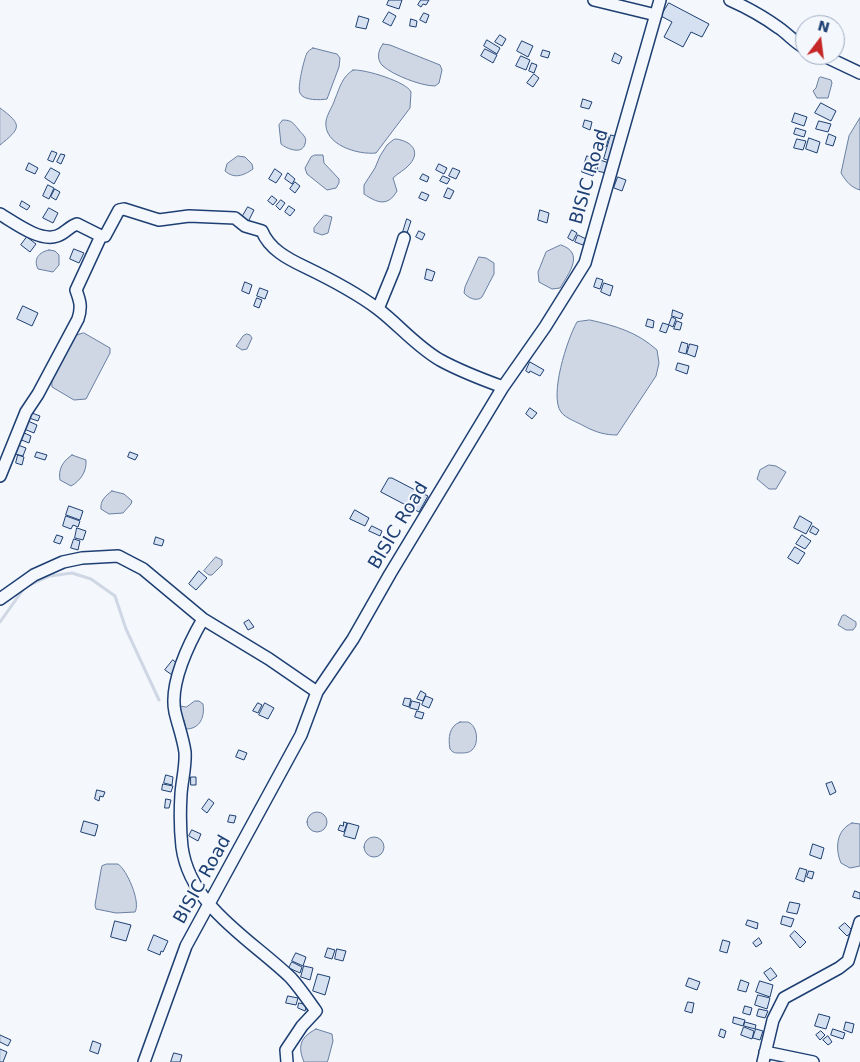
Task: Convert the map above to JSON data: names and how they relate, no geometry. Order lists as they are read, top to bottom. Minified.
{"streets":{"street":["BISIC Road"]},"north":"top"}
